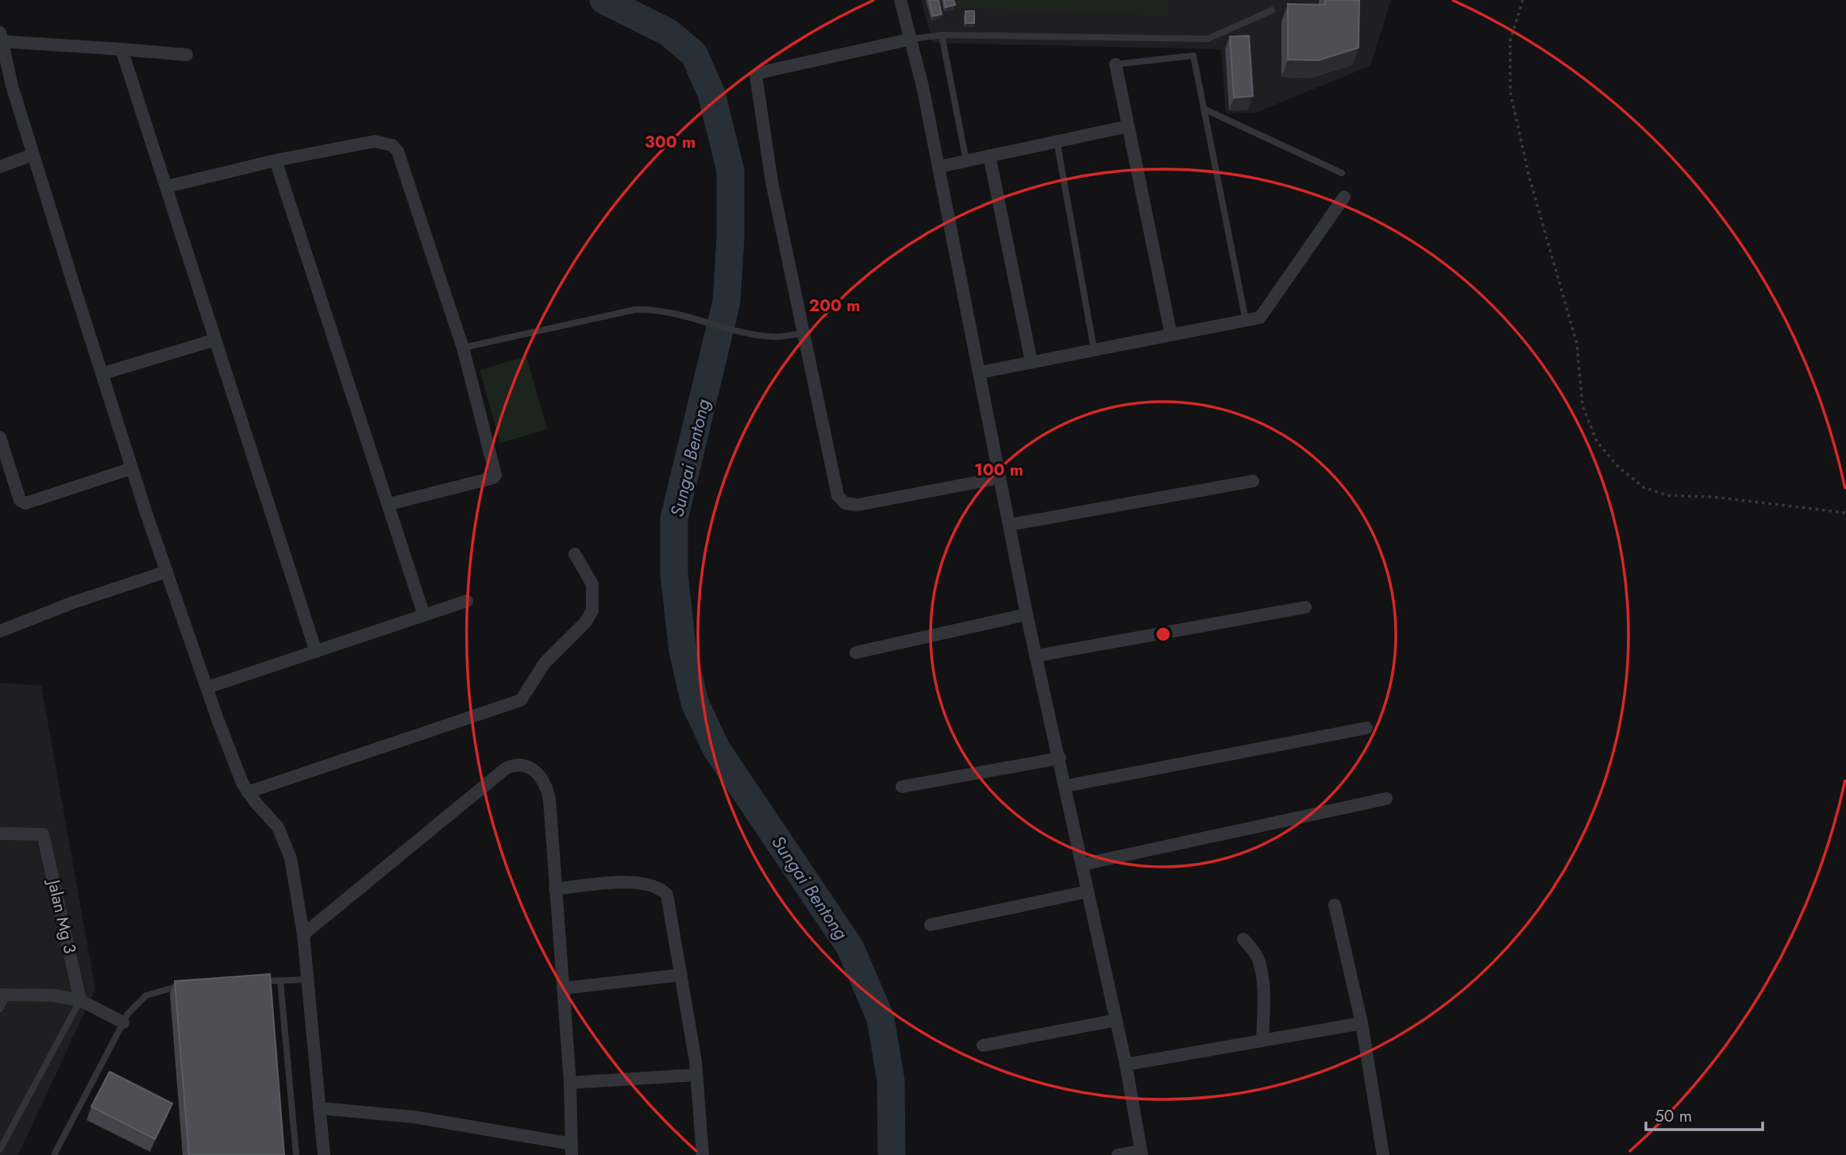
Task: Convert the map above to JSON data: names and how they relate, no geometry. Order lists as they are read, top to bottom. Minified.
{"streets":{"street":["Jalan Mg 3"]},"water":["Sungai Bentong"],"scale_bar":"50 m","rings":["300 m","200 m","100 m"]}
